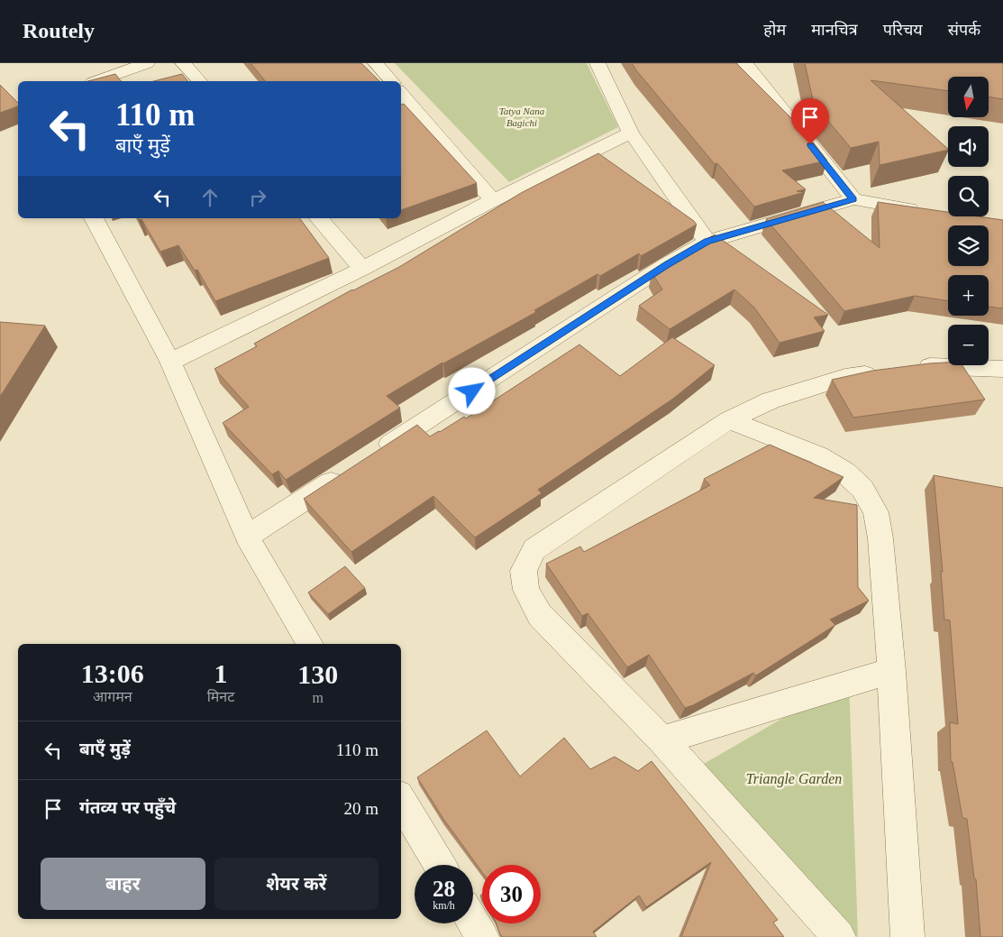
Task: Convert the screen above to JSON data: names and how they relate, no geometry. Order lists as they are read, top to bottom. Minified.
{"parks":["Tatya Nana Bagichi","Triangle Garden"],"north":"bottom","page":{"header":"Routely","nav":["होम","मानचित्र","परिचय","संपर्क"],"map_buttons":["+","−"],"turn":["110 m","बाएँ मुड़ें"],"eta":["13:06","आगमन","1","मिनट","130","m"],"list":[{"name":"बाएँ मुड़ें","value":"110 m"},{"name":"गंतव्य पर पहुँचे","value":"20 m"}],"buttons":["बाहर","शेयर करें"],"speed":"28 km/h","limit":"30"}}
